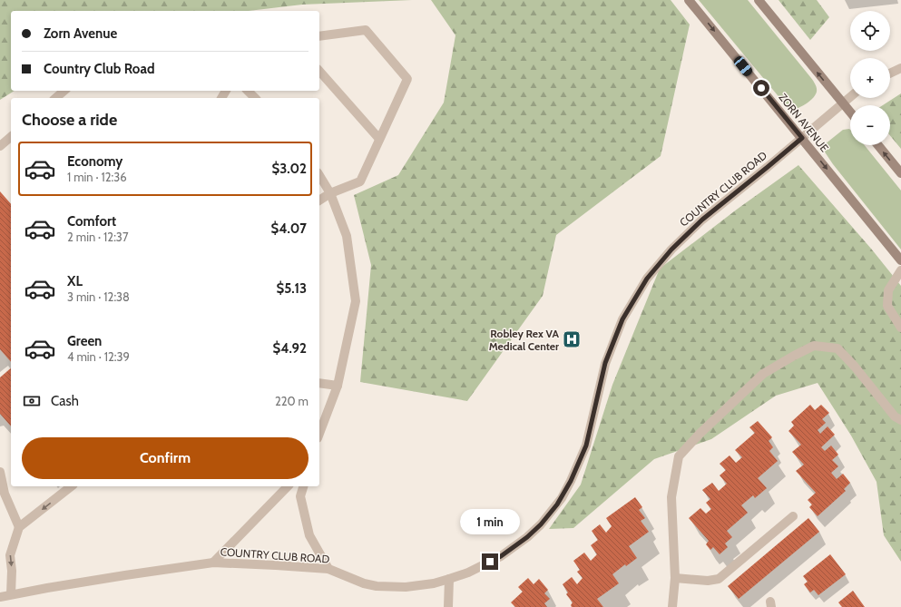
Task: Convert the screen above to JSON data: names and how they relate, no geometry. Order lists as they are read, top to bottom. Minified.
{"streets":{"main road":["ZORN AVENUE"],"street":["COUNTRY CLUB ROAD"]},"crossings":[["ZORN AVENUE","COUNTRY CLUB ROAD"]],"places":{"hospital":["Robley Rex VA Medical Center"]},"page":{"map_buttons":["+","−"],"banner":["Zorn Avenue","Country Club Road"],"heading":"Choose a ride","list":[{"name":"Economy","note":"1 min · 12:36","value":"$3.02"},{"name":"Comfort","note":"2 min · 12:37","value":"$4.07"},{"name":"XL","note":"3 min · 12:38","value":"$5.13"},{"name":"Green","note":"4 min · 12:39","value":"$4.92"}],"pay":["Cash","220 m"],"buttons":"Confirm","bubble":"1 min"}}
